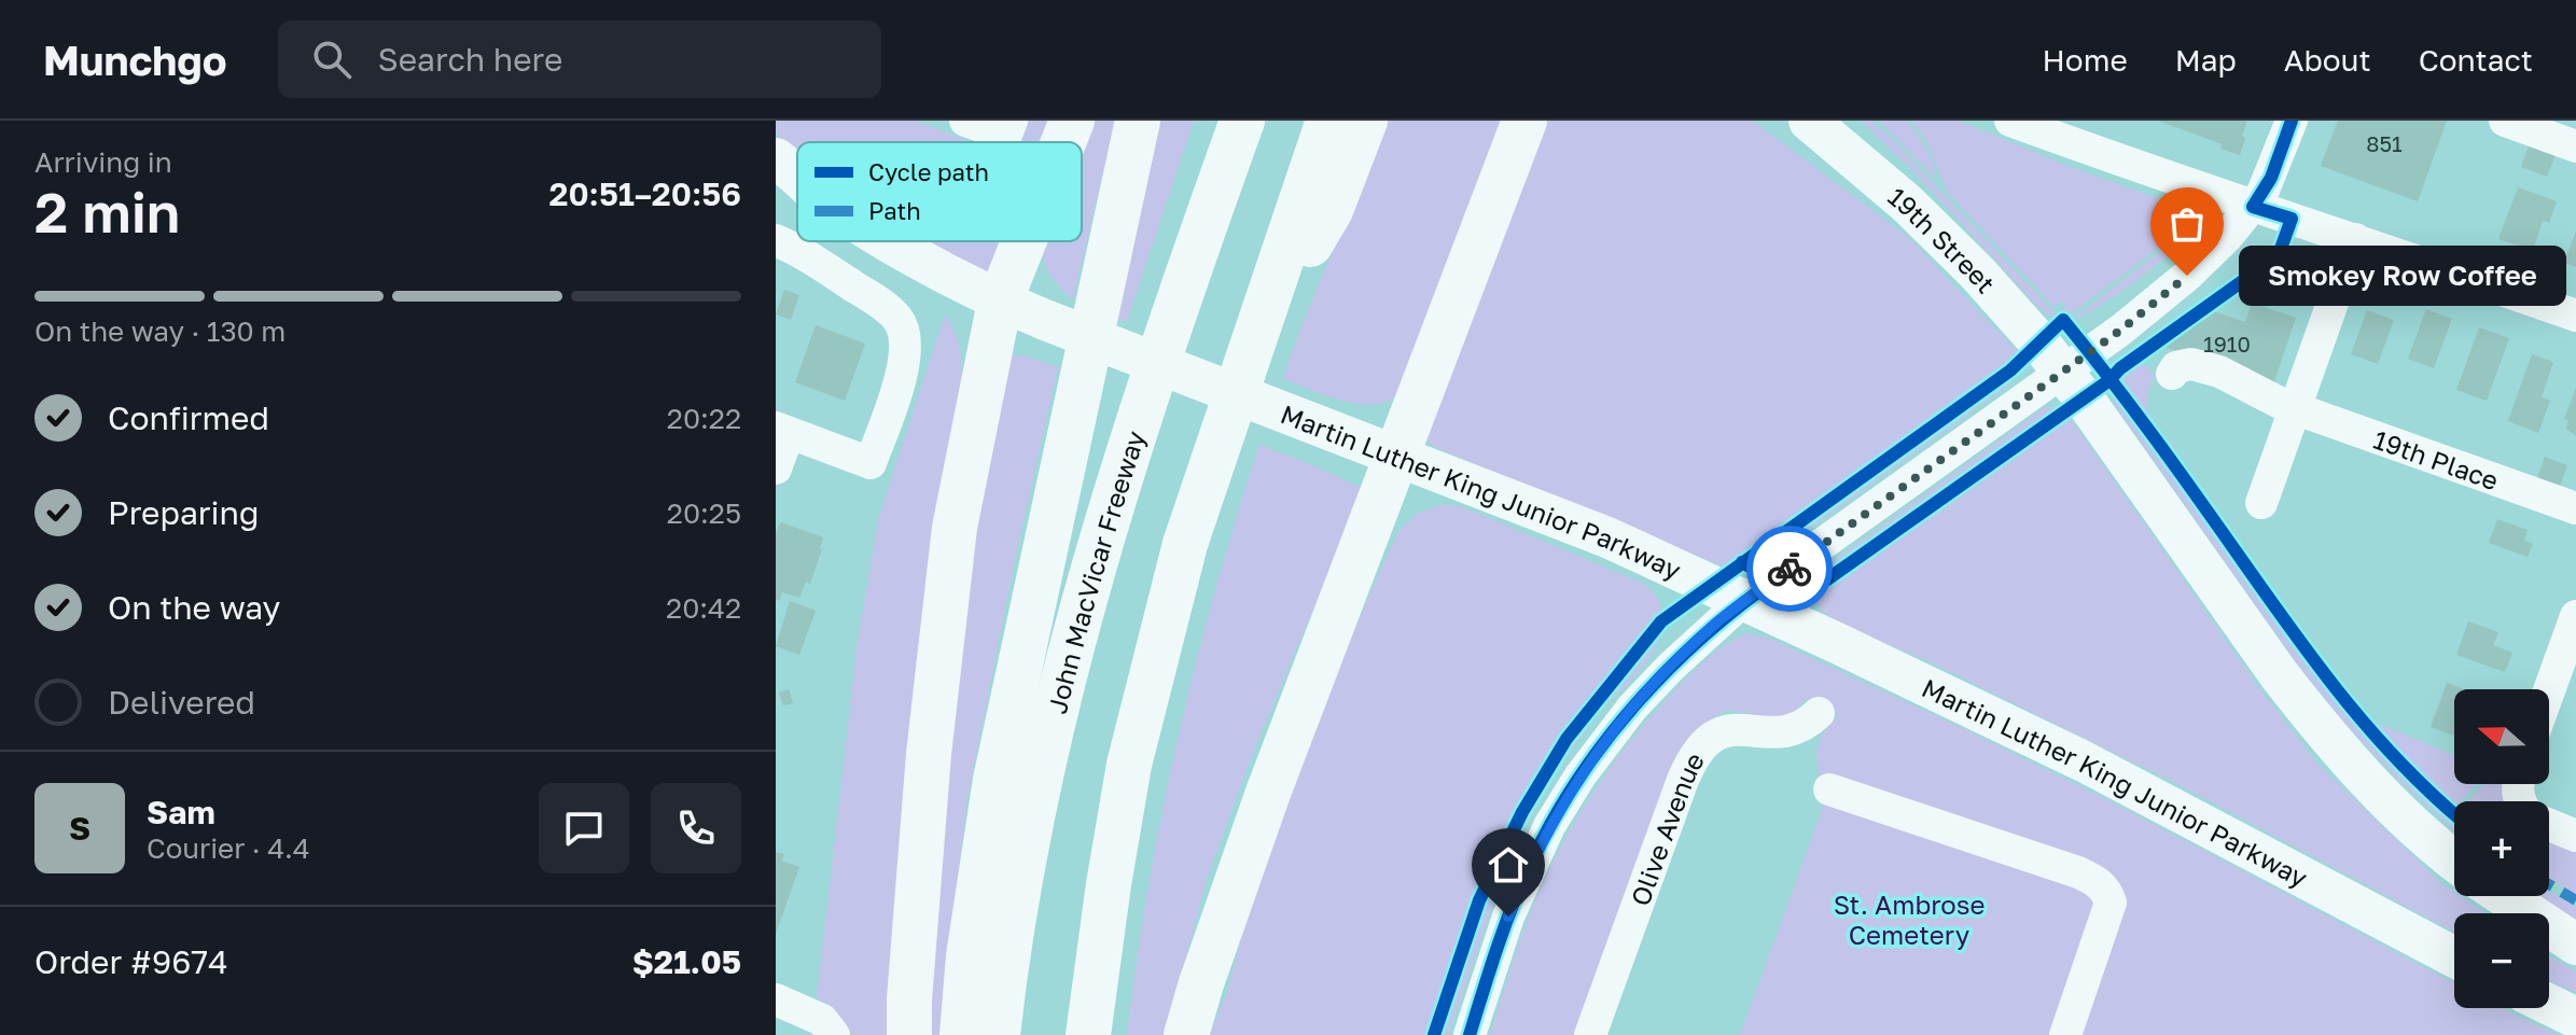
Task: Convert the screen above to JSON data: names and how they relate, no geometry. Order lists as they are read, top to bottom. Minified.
{"streets":{"highway":["John MacVicar Freeway"],"main road":["19th Street","Martin Luther King Junior Parkway"],"street":["19th Place","Olive Avenue"]},"parks":["St. Ambrose Cemetery"],"places":["Smokey Row Coffee"],"house_numbers":["851","1910"],"legend":["Cycle path","Path"],"north":"left","page":{"header":"Munchgo","search":"Search here","nav":["Home","Map","About","Contact"],"heading":["2 min","Arriving in","20:51–20:56"],"panel":["Sam","Courier · 4.4","Order #9674","$21.05"],"bubble":"Smokey Row Coffee","bar":"On the way · 130 m","list":[["Confirmed","20:22"],["Preparing","20:25"],["On the way","20:42"],"Delivered"],"map_buttons":["+","−"],"round":"S"}}
